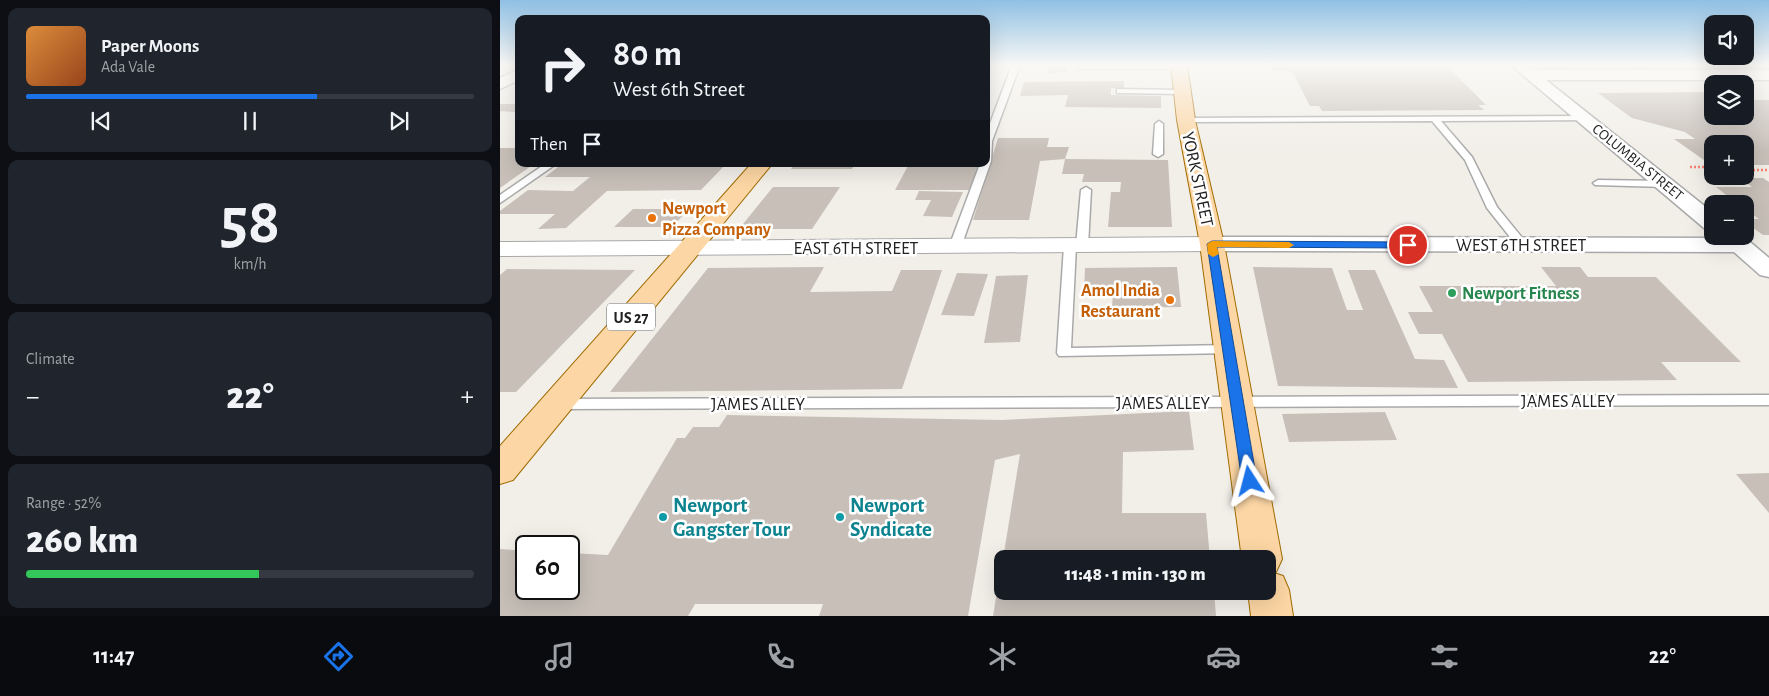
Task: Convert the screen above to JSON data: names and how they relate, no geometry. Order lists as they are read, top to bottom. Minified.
{"streets":{"main road":["YORK STREET","US 27"],"street":["COLUMBIA STREET","WEST 6TH STREET","EAST 6TH STREET"],"lane":["JAMES ALLEY"]},"crossings":[["YORK STREET","WEST 6TH STREET"],["YORK STREET","EAST 6TH STREET"],["YORK STREET","JAMES ALLEY"],["WEST 6TH STREET","EAST 6TH STREET"],["EAST 6TH STREET","US 27"],["US 27","JAMES ALLEY"]],"places":["Newport Pizza Company","Newport Fitness","Amol India Restaurant","Newport Gangster Tour","Newport Syndicate"],"page":{"map_buttons":["+","−"],"turn":["80 m","West 6th Street"],"song":["Paper Moons","Ada Vale"],"then":"Then","tile":[["58","km/h"],"Climate",["Range · 52%","260 km"]],"heat":["−","22°","+"],"limit":"60","trip":"11:48 · 1 min · 130 m","tabs":["11:47","22°"]}}
